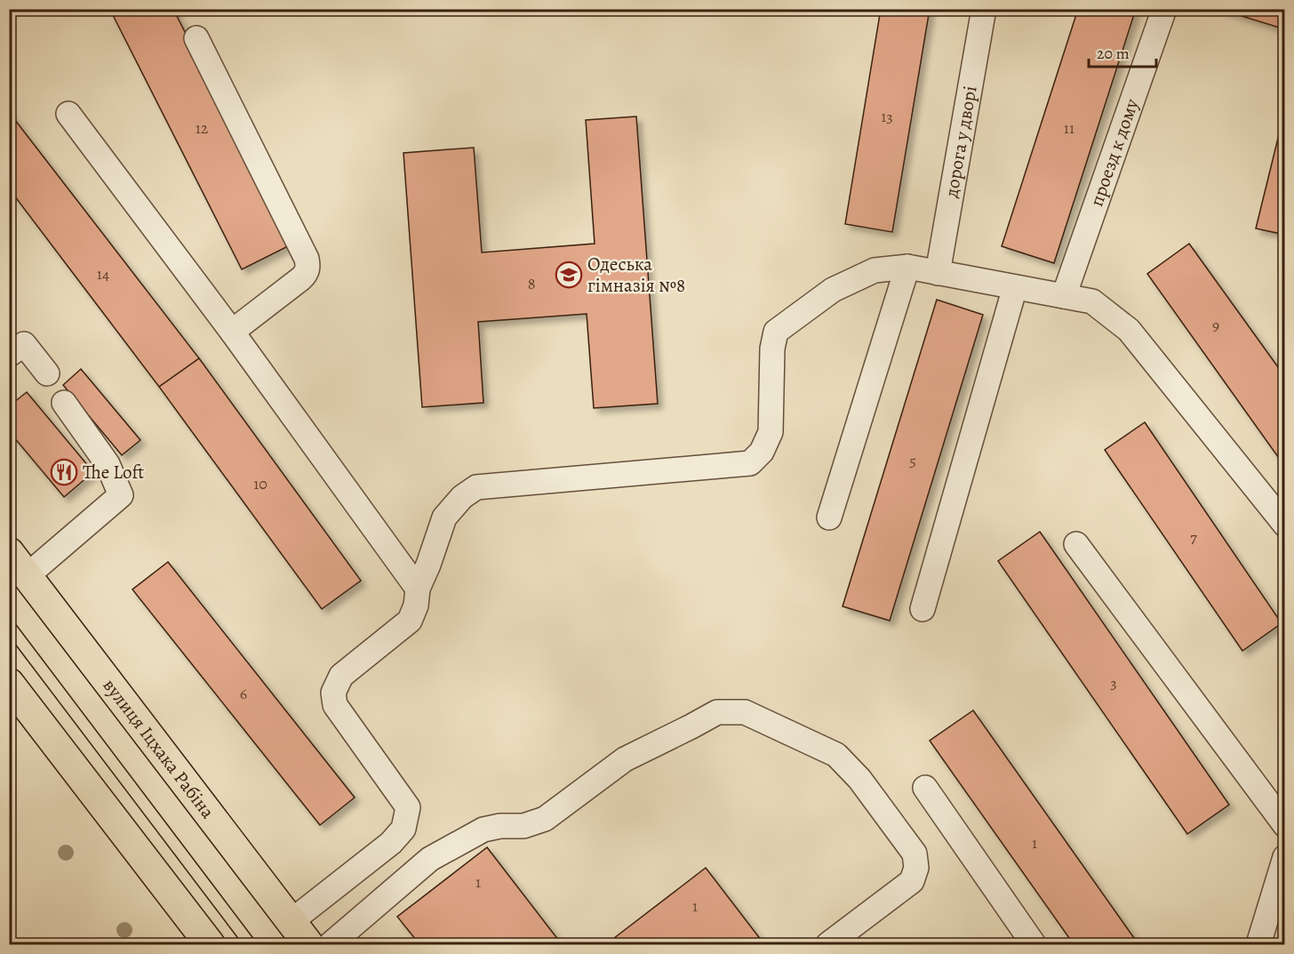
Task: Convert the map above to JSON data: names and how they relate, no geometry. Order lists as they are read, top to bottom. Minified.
{"streets":{"main road":["вулиця Іцхака Рабіна"],"street":["дорога у дворі","проезд к дому"]},"places":{"school or university":["Одеська гімназія №8"],"restaurant":["The Loft"]},"house_numbers":["13","12","11","14","8","9","5","10","7","3","6","1","1","1"],"scale_bar":"20 m"}
